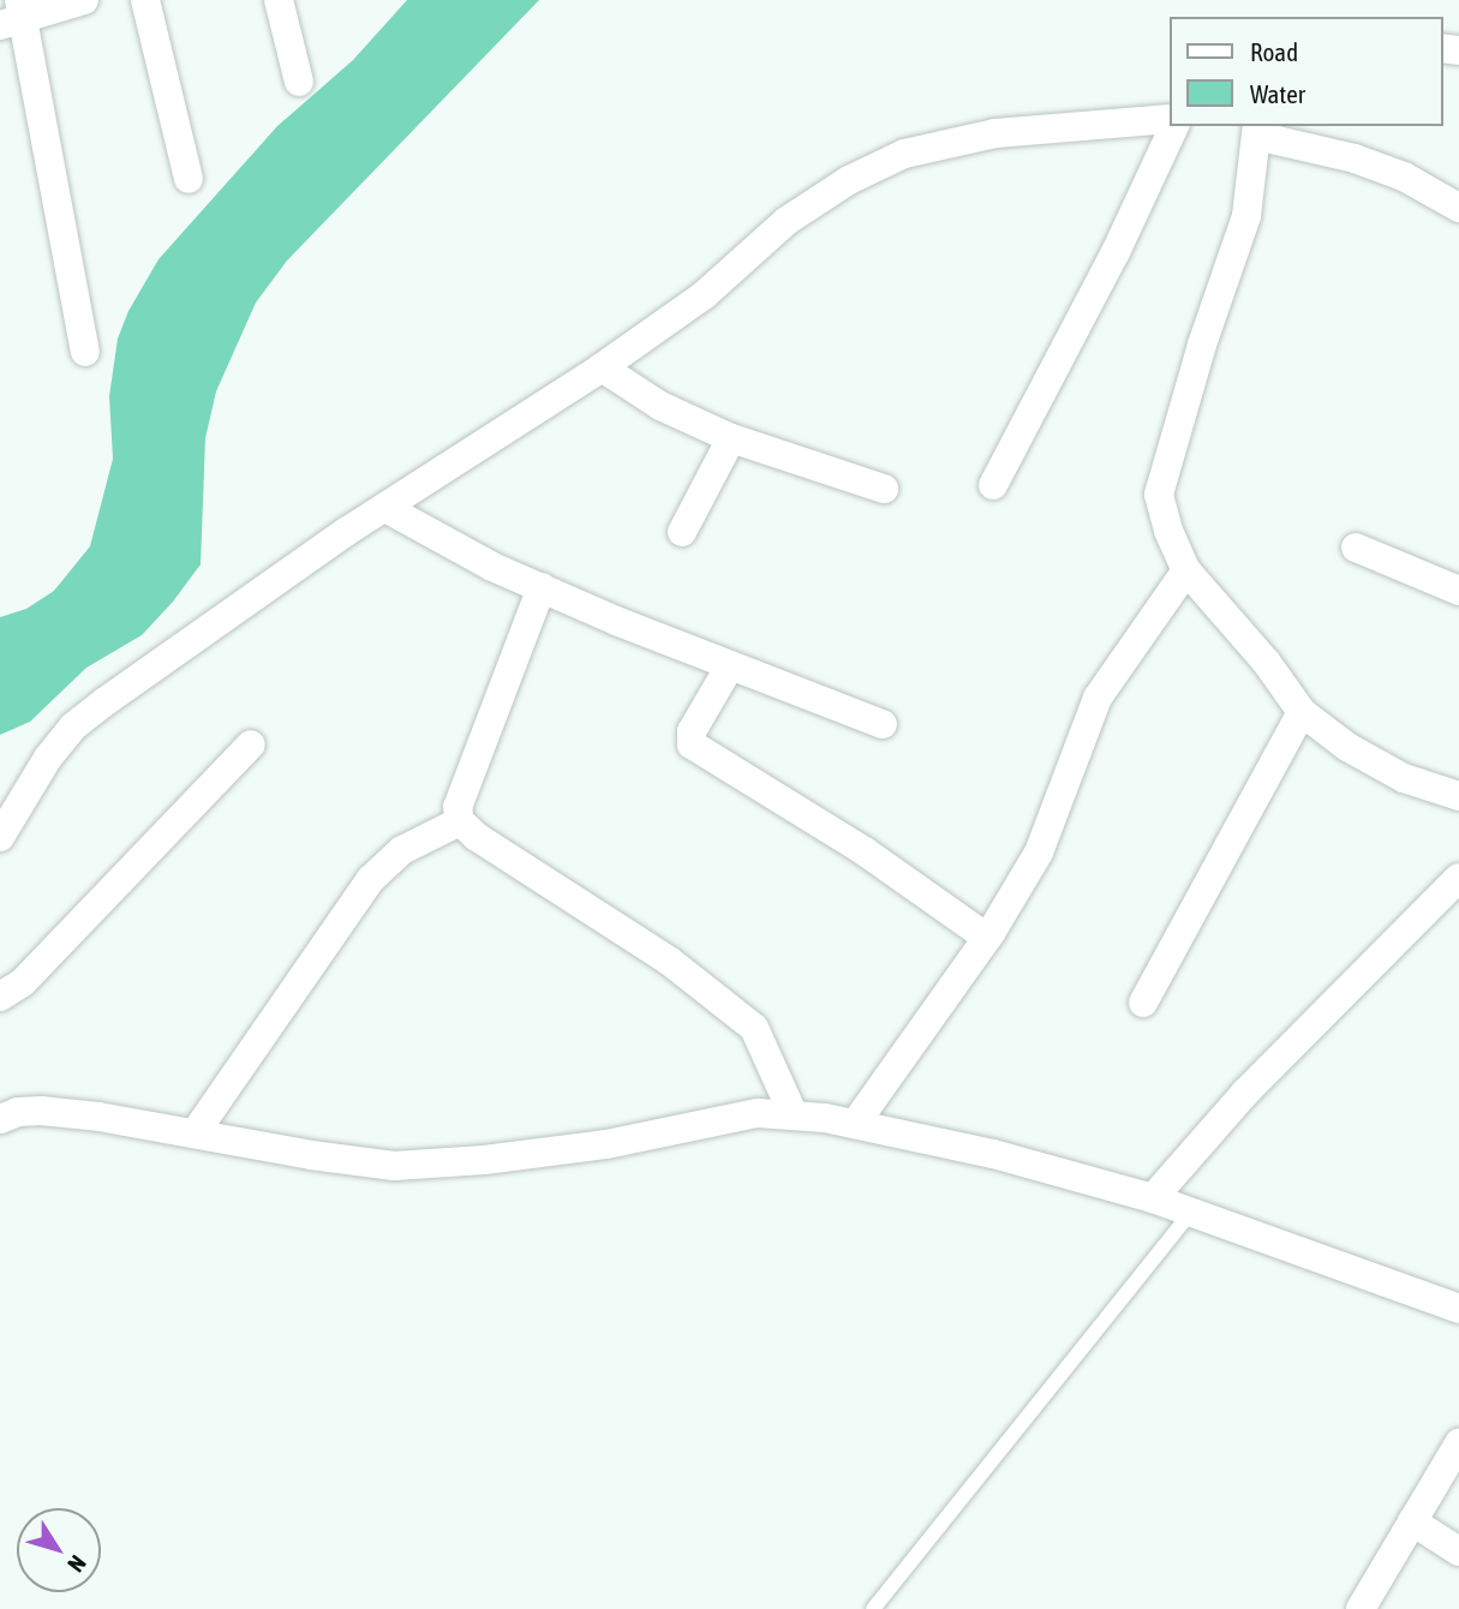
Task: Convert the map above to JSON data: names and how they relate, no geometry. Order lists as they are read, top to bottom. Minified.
{"legend":["Road","Water"],"north":"bottom right"}
